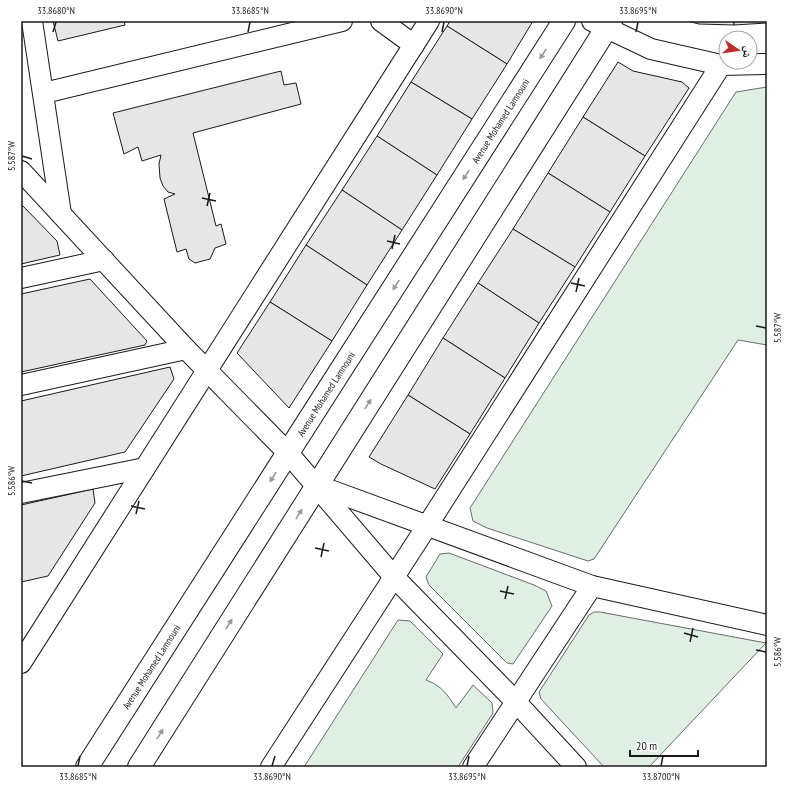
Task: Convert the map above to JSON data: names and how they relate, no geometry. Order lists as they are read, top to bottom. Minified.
{"streets":{"street":["Avenue Mohamed Lamnouni"]},"scale_bar":"20 m","north":"right","coordinates":["33.8680°N","33.8685°N","33.8690°N","33.8695°N","5.587°W","5.586°W","33.8700°N"]}
